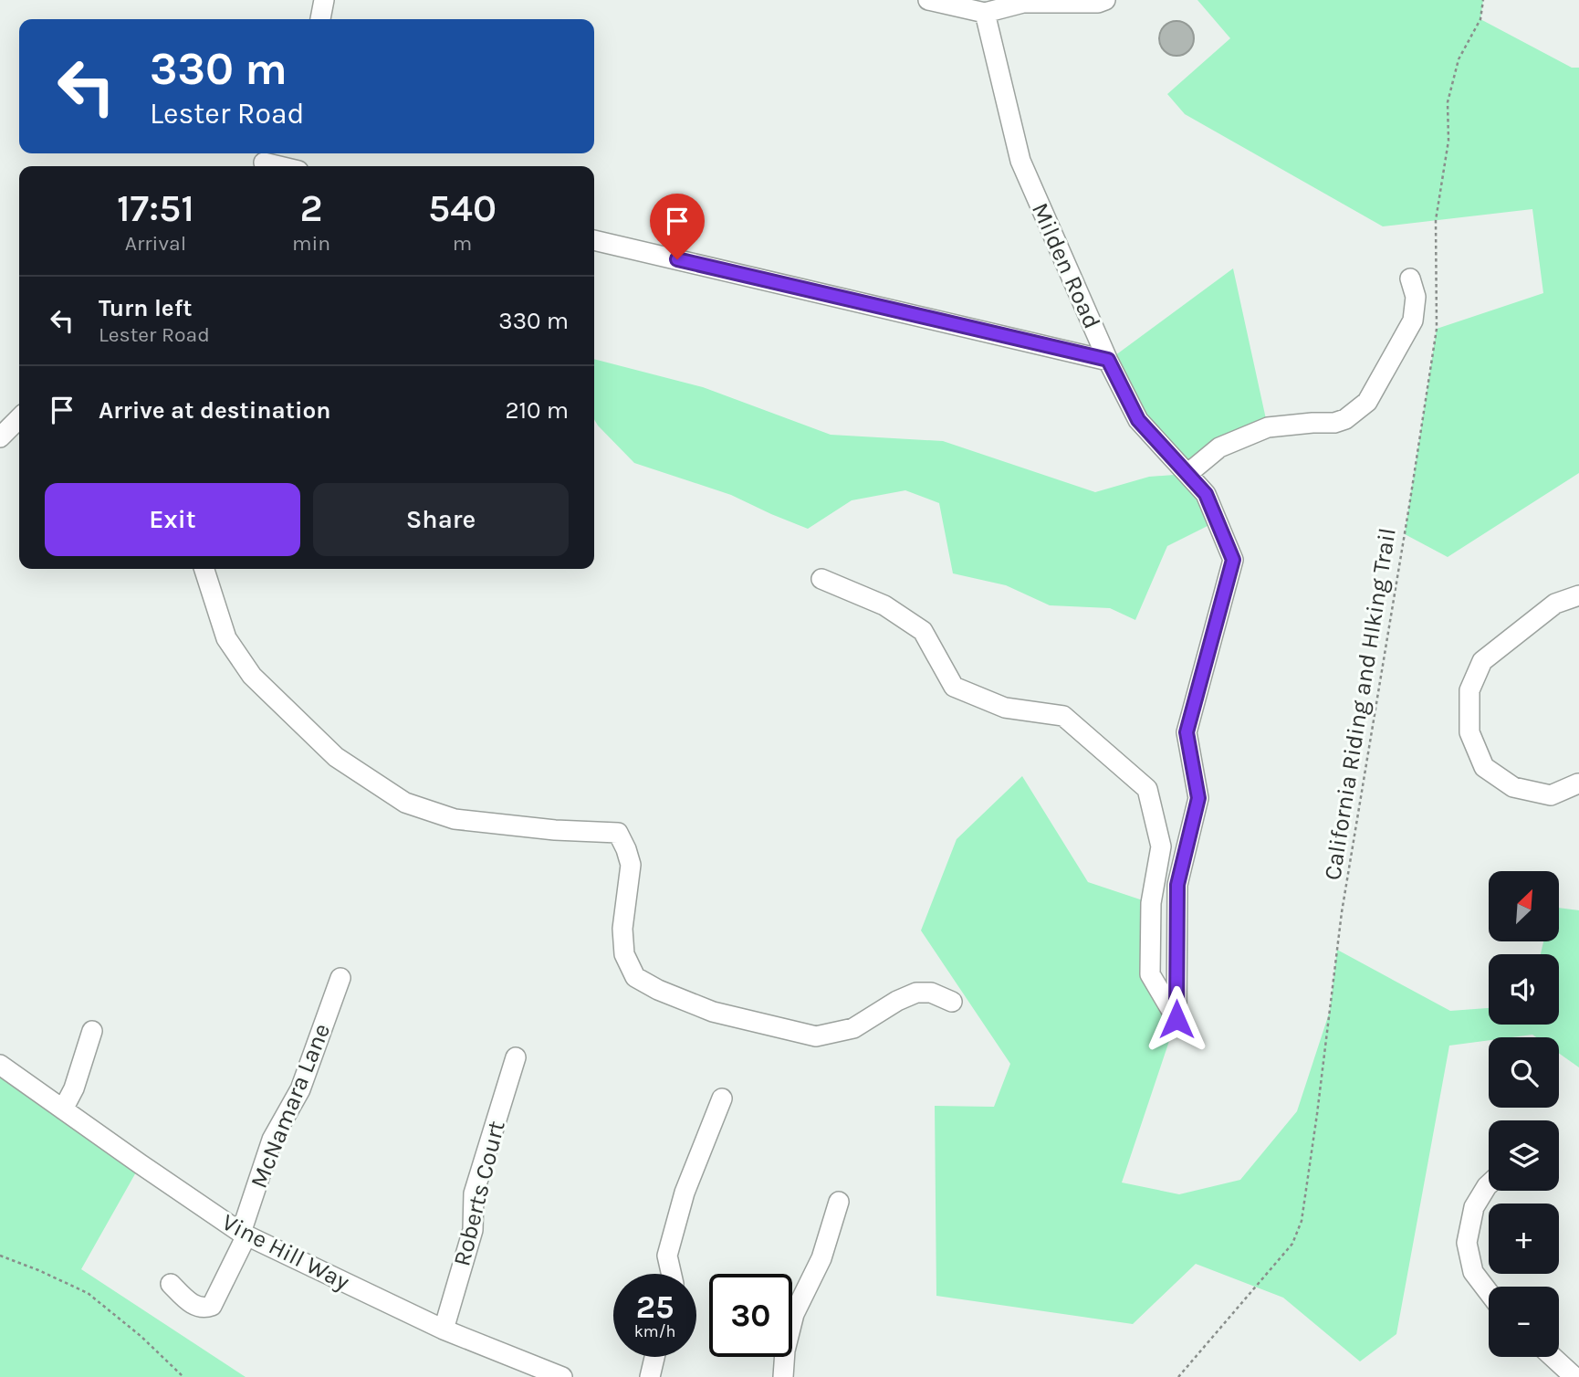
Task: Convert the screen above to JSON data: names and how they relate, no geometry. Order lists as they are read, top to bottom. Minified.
{"streets":{"street":["Milden Road","McNamara Lane","Roberts Court","Vine Hill Way"],"path":["California Riding and HIking Trail"]},"crossings":[["McNamara Lane","Vine Hill Way"],["Roberts Court","Vine Hill Way"]],"north":"top right","page":{"turn":["330 m","Lester Road"],"eta":["17:51","Arrival","2","min","540","m"],"list":[{"name":"Turn left","note":"Lester Road","value":"330 m"},{"name":"Arrive at destination","value":"210 m"}],"buttons":["Exit","Share"],"map_buttons":["+","−"],"speed":"25 km/h","limit":"30"}}
